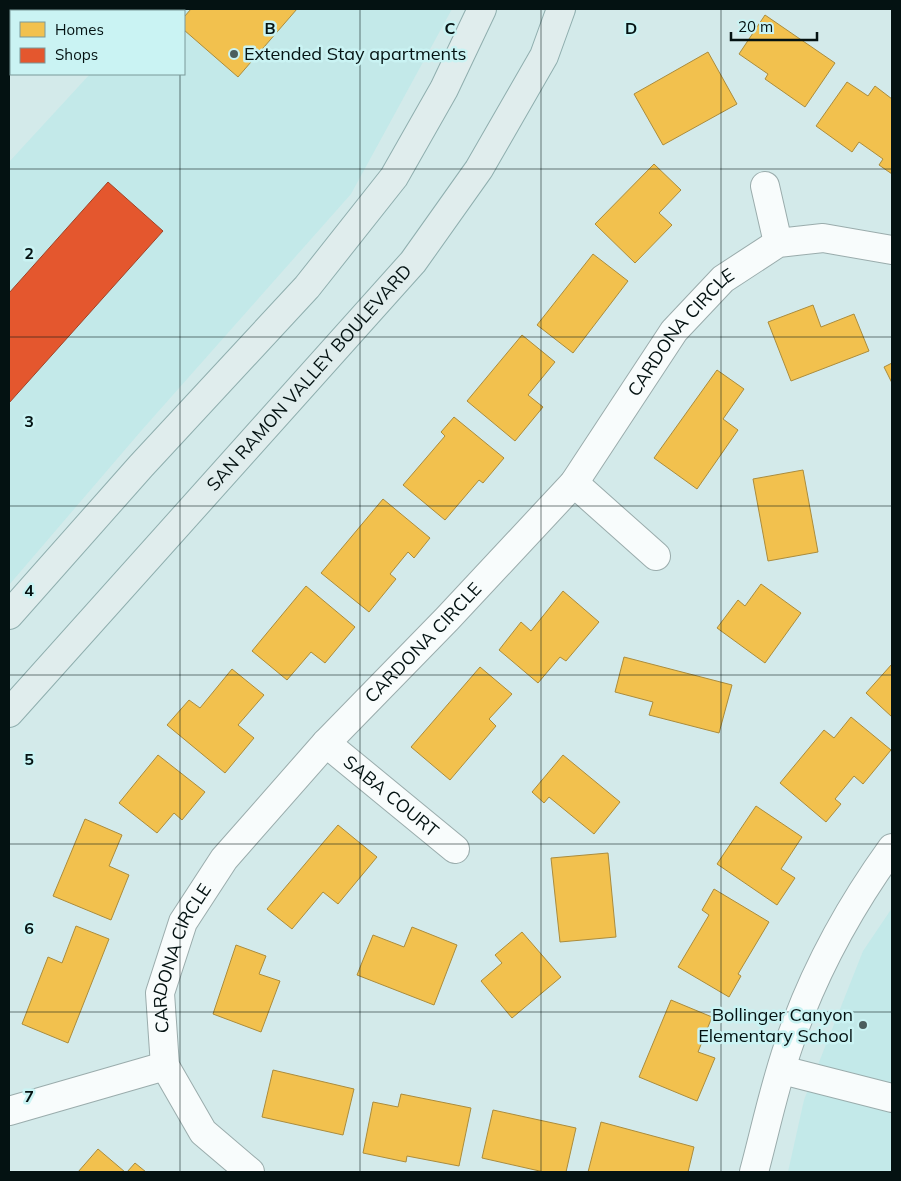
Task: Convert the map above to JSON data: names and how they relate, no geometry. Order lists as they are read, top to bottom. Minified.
{"streets":{"main road":["SAN RAMON VALLEY BOULEVARD"],"street":["CARDONA CIRCLE","SABA COURT"]},"crossings":[["CARDONA CIRCLE","SABA COURT"]],"places":["Extended Stay apartments","Bollinger Canyon Elementary School"],"legend":["Homes","Shops"],"scale_bar":"20 m","grid":{"columns":["B","C","D"],"rows":["2","3","4","5","6","7"]}}
